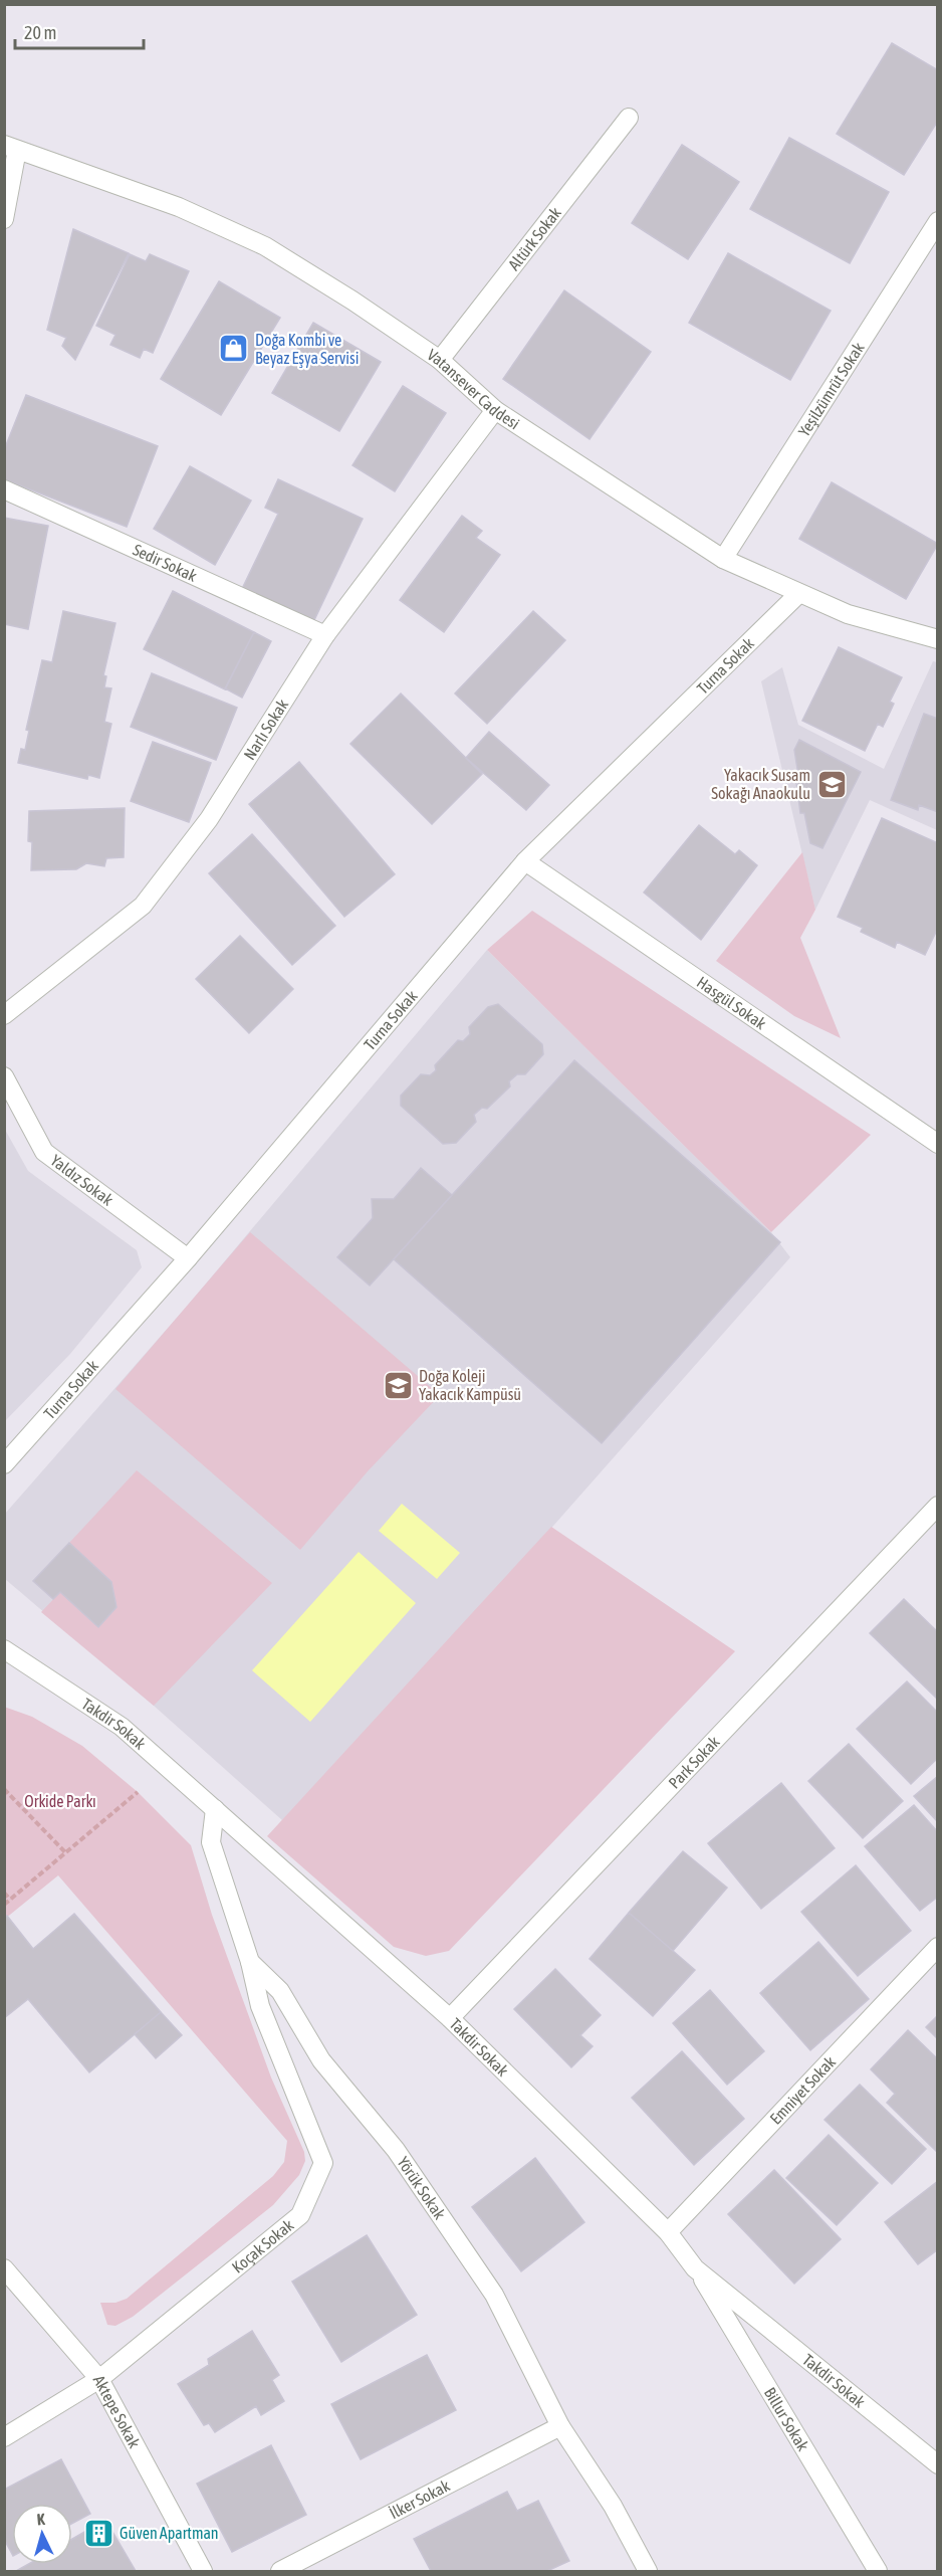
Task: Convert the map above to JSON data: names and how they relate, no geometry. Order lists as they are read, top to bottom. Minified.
{"streets":{"street":["Altürk Sokak","Vatansever Caddesi","Yeşilzümrüt Sokak","Sedir Sokak","Turna Sokak","Narlı Sokak","Hasgül Sokak","Yaldız Sokak","Takdir Sokak","Park Sokak","Emniyet Sokak","Yörük Sokak","Koçak Sokak","Aktepe Sokak","Billur Sokak","İlker Sokak"]},"crossings":[["Altürk Sokak","Vatansever Caddesi"],["Vatansever Caddesi","Yeşilzümrüt Sokak"],["Vatansever Caddesi","Turna Sokak"],["Vatansever Caddesi","Narlı Sokak"],["Sedir Sokak","Narlı Sokak"],["Turna Sokak","Hasgül Sokak"],["Turna Sokak","Yaldız Sokak"],["Takdir Sokak","Park Sokak"],["Takdir Sokak","Emniyet Sokak"],["Takdir Sokak","Yörük Sokak"],["Takdir Sokak","Billur Sokak"],["Yörük Sokak","Koçak Sokak"],["Yörük Sokak","İlker Sokak"],["Koçak Sokak","Aktepe Sokak"]],"parks":["Orkide Parkı"],"places":{"shop":["Doğa Kombi ve Beyaz Eşya Servisi"],"school or university":["Yakacık Susam Sokağı Anaokulu","Doğa Koleji Yakacık Kampüsü"],"building":["Güven Apartman"]},"scale_bar":"20 m","north":"top"}
